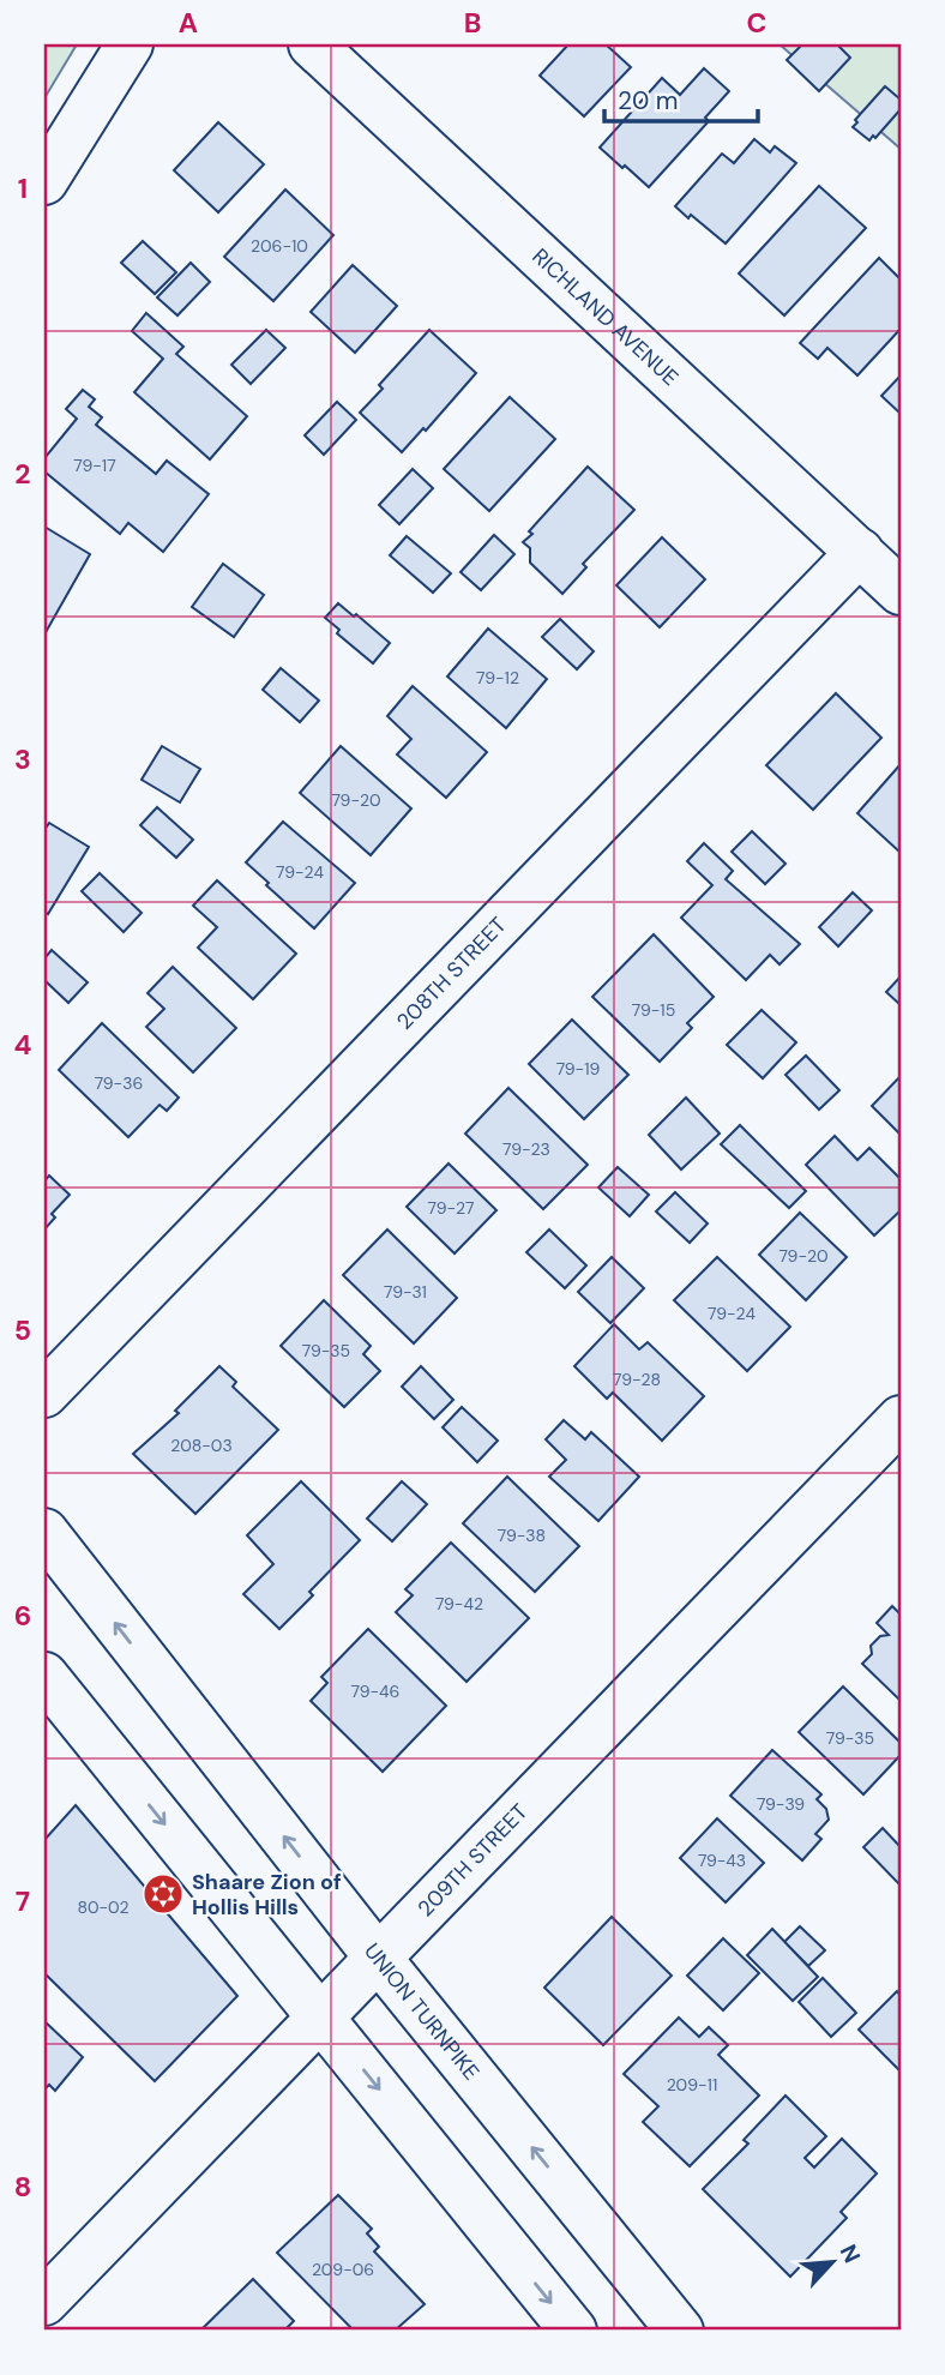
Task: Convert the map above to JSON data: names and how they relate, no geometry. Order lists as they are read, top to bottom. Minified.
{"streets":{"street":["RICHLAND AVENUE","208TH STREET","209TH STREET","UNION TURNPIKE"]},"crossings":[["RICHLAND AVENUE","208TH STREET"],["209TH STREET","UNION TURNPIKE"]],"places":{"synagogue":["Shaare Zion of Hollis Hills"]},"house_numbers":["206-10","79-17","79-12","79-20","79-24","79-15","79-19","79-36","79-23","79-27","79-20","79-31","79-24","79-35","79-28","208-03","79-38","79-42","79-46","79-35","79-39","79-43","80-02","209-11","209-06"],"scale_bar":"20 m","north":"top right","grid":{"columns":["A","B","C"],"rows":["1","2","3","4","5","6","7","8"]}}
